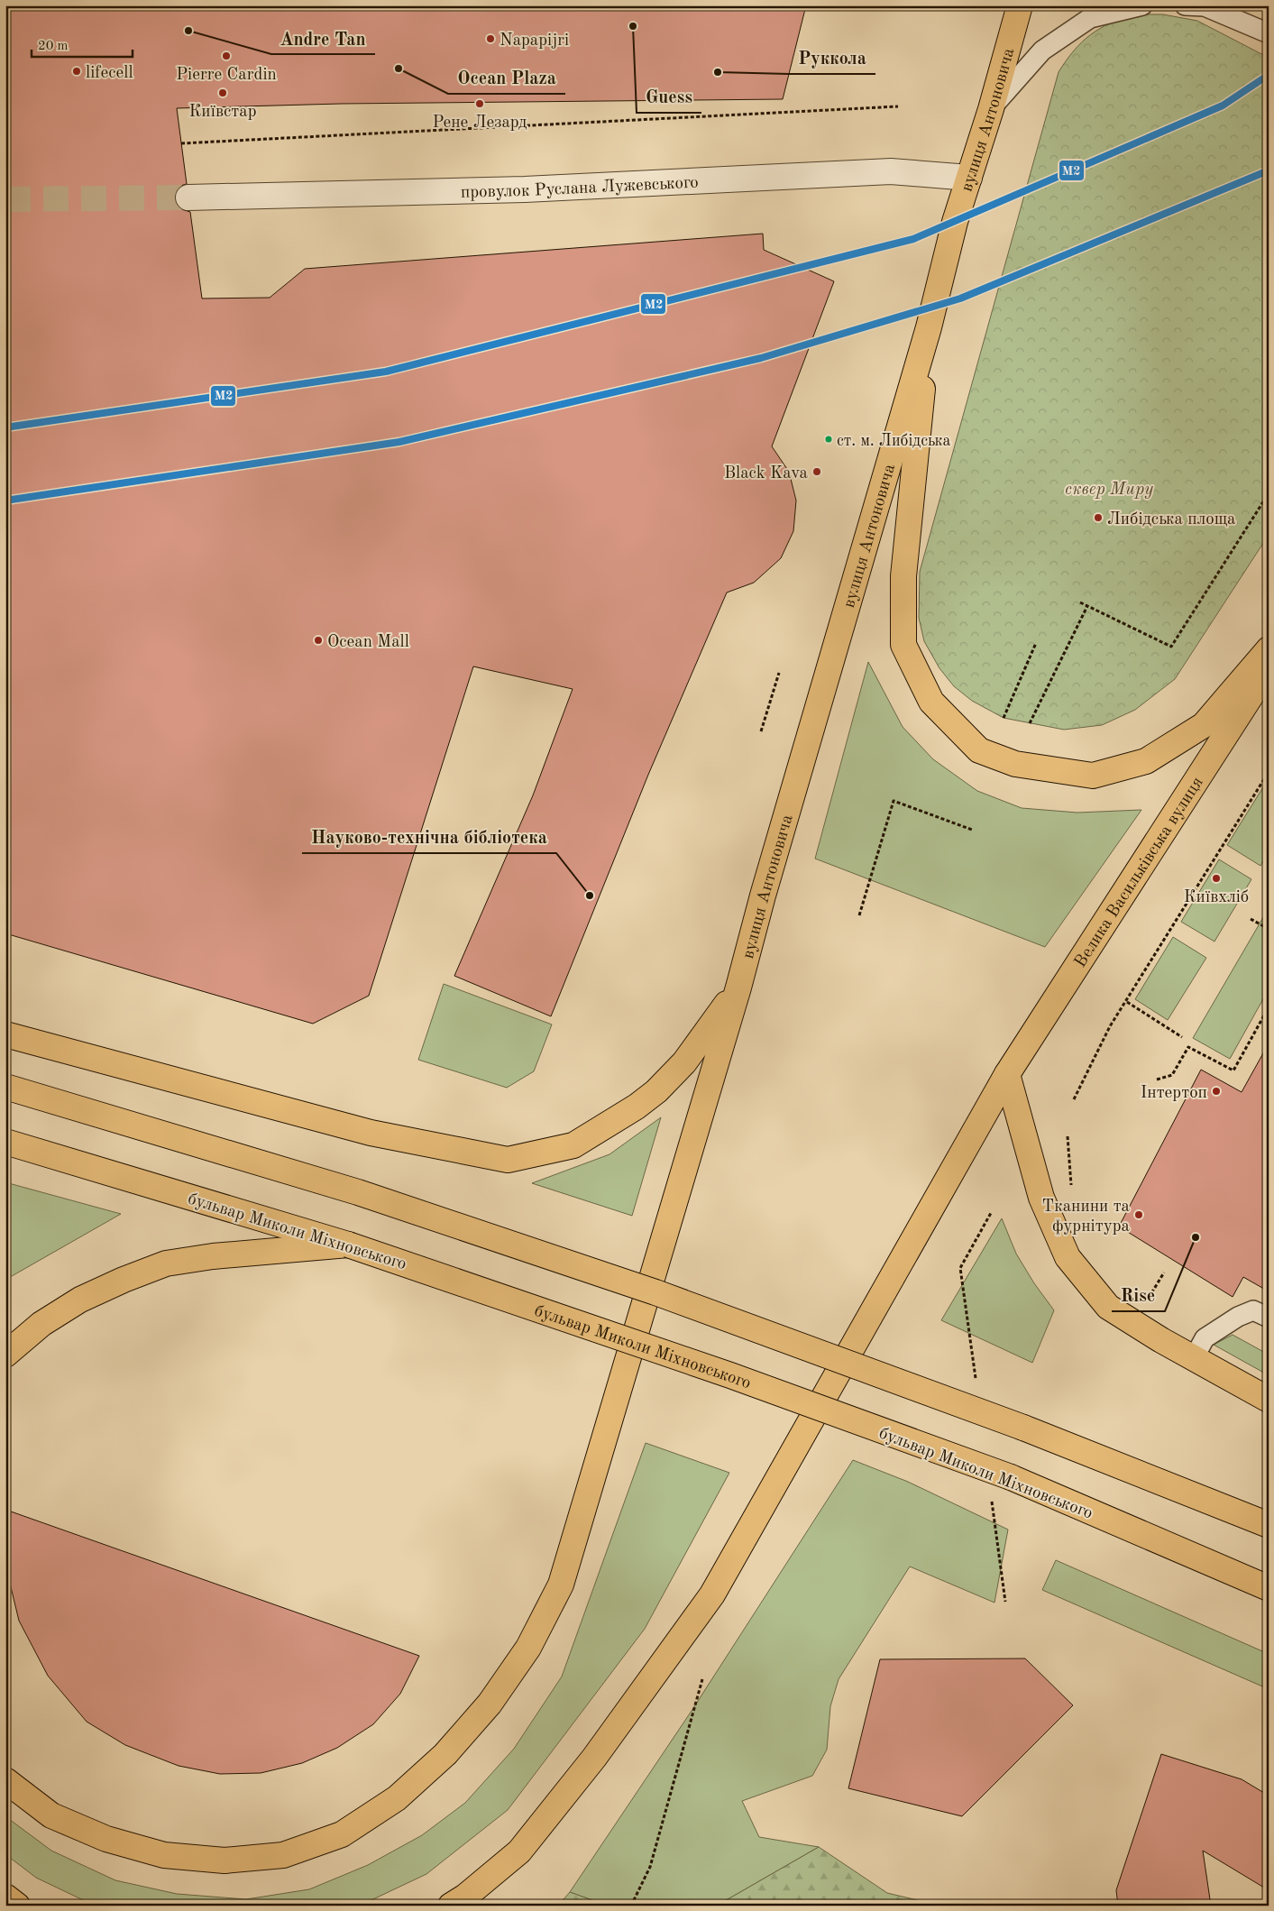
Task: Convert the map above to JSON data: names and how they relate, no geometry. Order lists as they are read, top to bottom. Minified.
{"streets":{"main road":["вулиця Антоновича","Велика Васильківська вулиця","бульвар Миколи Міхновського"],"street":["провулок Руслана Лужевського"]},"crossings":[["вулиця Антоновича","провулок Руслана Лужевського"]],"parks":["сквер Миру"],"places":["Guess","Andre Tan","Napapijri","Pierre Cardin","Ocean Plaza","lifecell","Руккола","Киïвстар","Рене Лезард","ст. м. Либідська","Black Kava","Либідська площа","Ocean Mall","Київхліб","Науково-технічна бібліотека","Інтертоп","Тканини та фурнітура","Rise"],"lines":["transit line M2"],"scale_bar":"20 m"}
